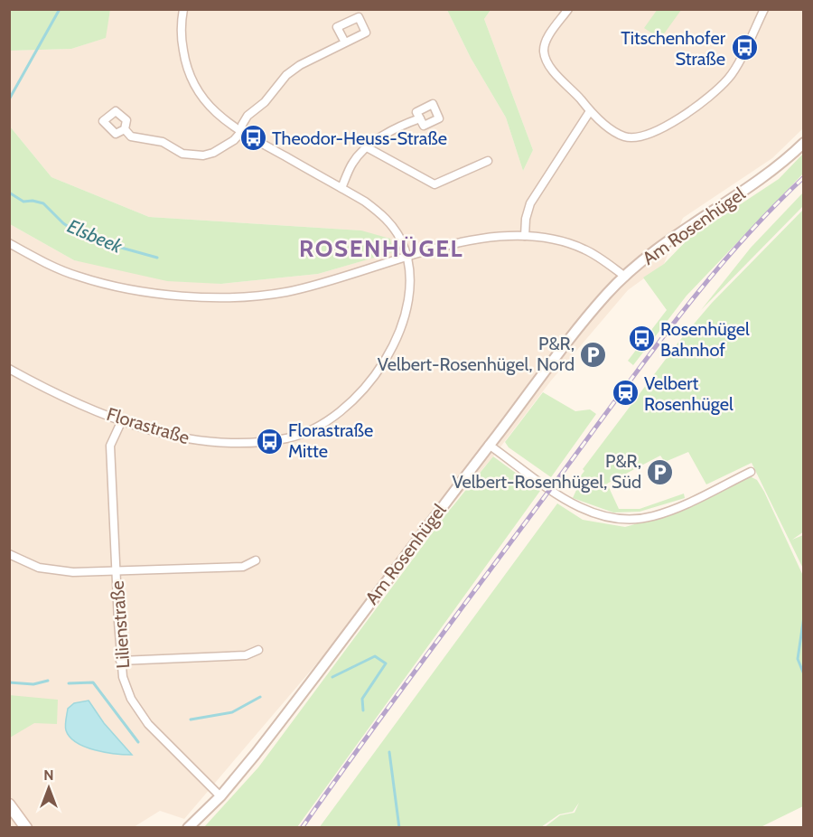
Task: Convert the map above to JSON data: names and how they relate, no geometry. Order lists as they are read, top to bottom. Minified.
{"streets":{"street":["Am Rosenhügel","Florastraße","Lilienstraße"]},"crossings":[["Am Rosenhügel","Lilienstraße"],["Florastraße","Lilienstraße"]],"districts":["ROSENHÜGEL"],"water":["Elsbeek"],"places":{"bus stop":["Titschenhofer Straße","Theodor-Heuss-Straße","Rosenhügel Bahnhof","Florastraße Mitte"],"parking":["P&R, Velbert-Rosenhügel, Nord","P&R, Velbert-Rosenhügel, Süd"],"station":["Velbert Rosenhügel"]},"north":"top"}
